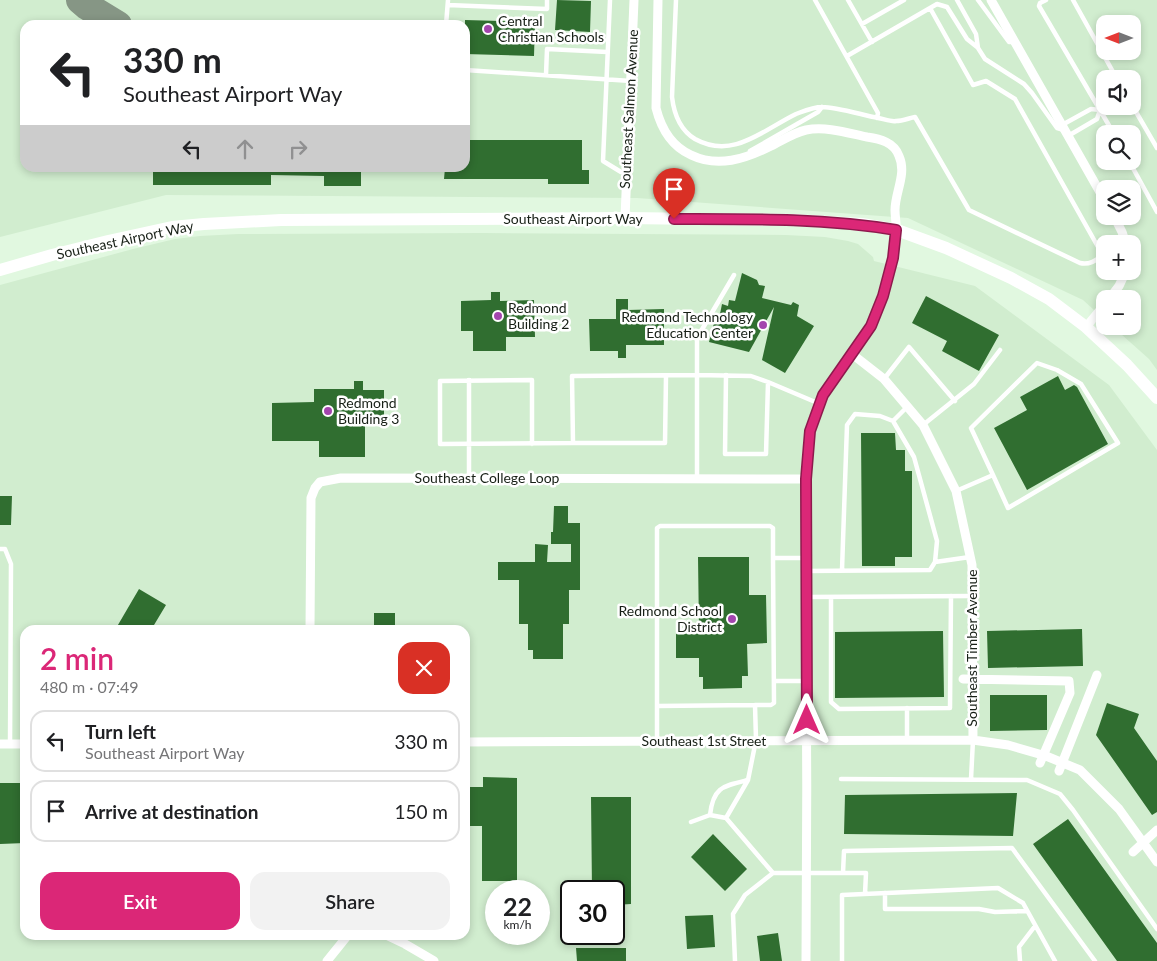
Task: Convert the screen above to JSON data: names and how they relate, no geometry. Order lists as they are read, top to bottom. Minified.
{"streets":{"main road":["Southeast Airport Way"],"street":["Southeast Salmon Avenue","Southeast College Loop","Southeast Timber Avenue","Southeast 1st Street"]},"crossings":[["Southeast Salmon Avenue","Southeast Airport Way"],["Southeast Timber Avenue","Southeast 1st Street"]],"places":["Central Christian Schools","Redmond Building 2","Redmond Technology Education Center","Redmond Building 3","Redmond School District"],"north":"left","page":{"map_buttons":["+","−"],"turn":["330 m","Southeast Airport Way"],"heading":["2 min","480 m · 07:49"],"list":[{"name":"Turn left","note":"Southeast Airport Way","value":"330 m"},{"name":"Arrive at destination","value":"150 m"}],"buttons":["Exit","Share"],"speed":"22 km/h","limit":"30"}}
